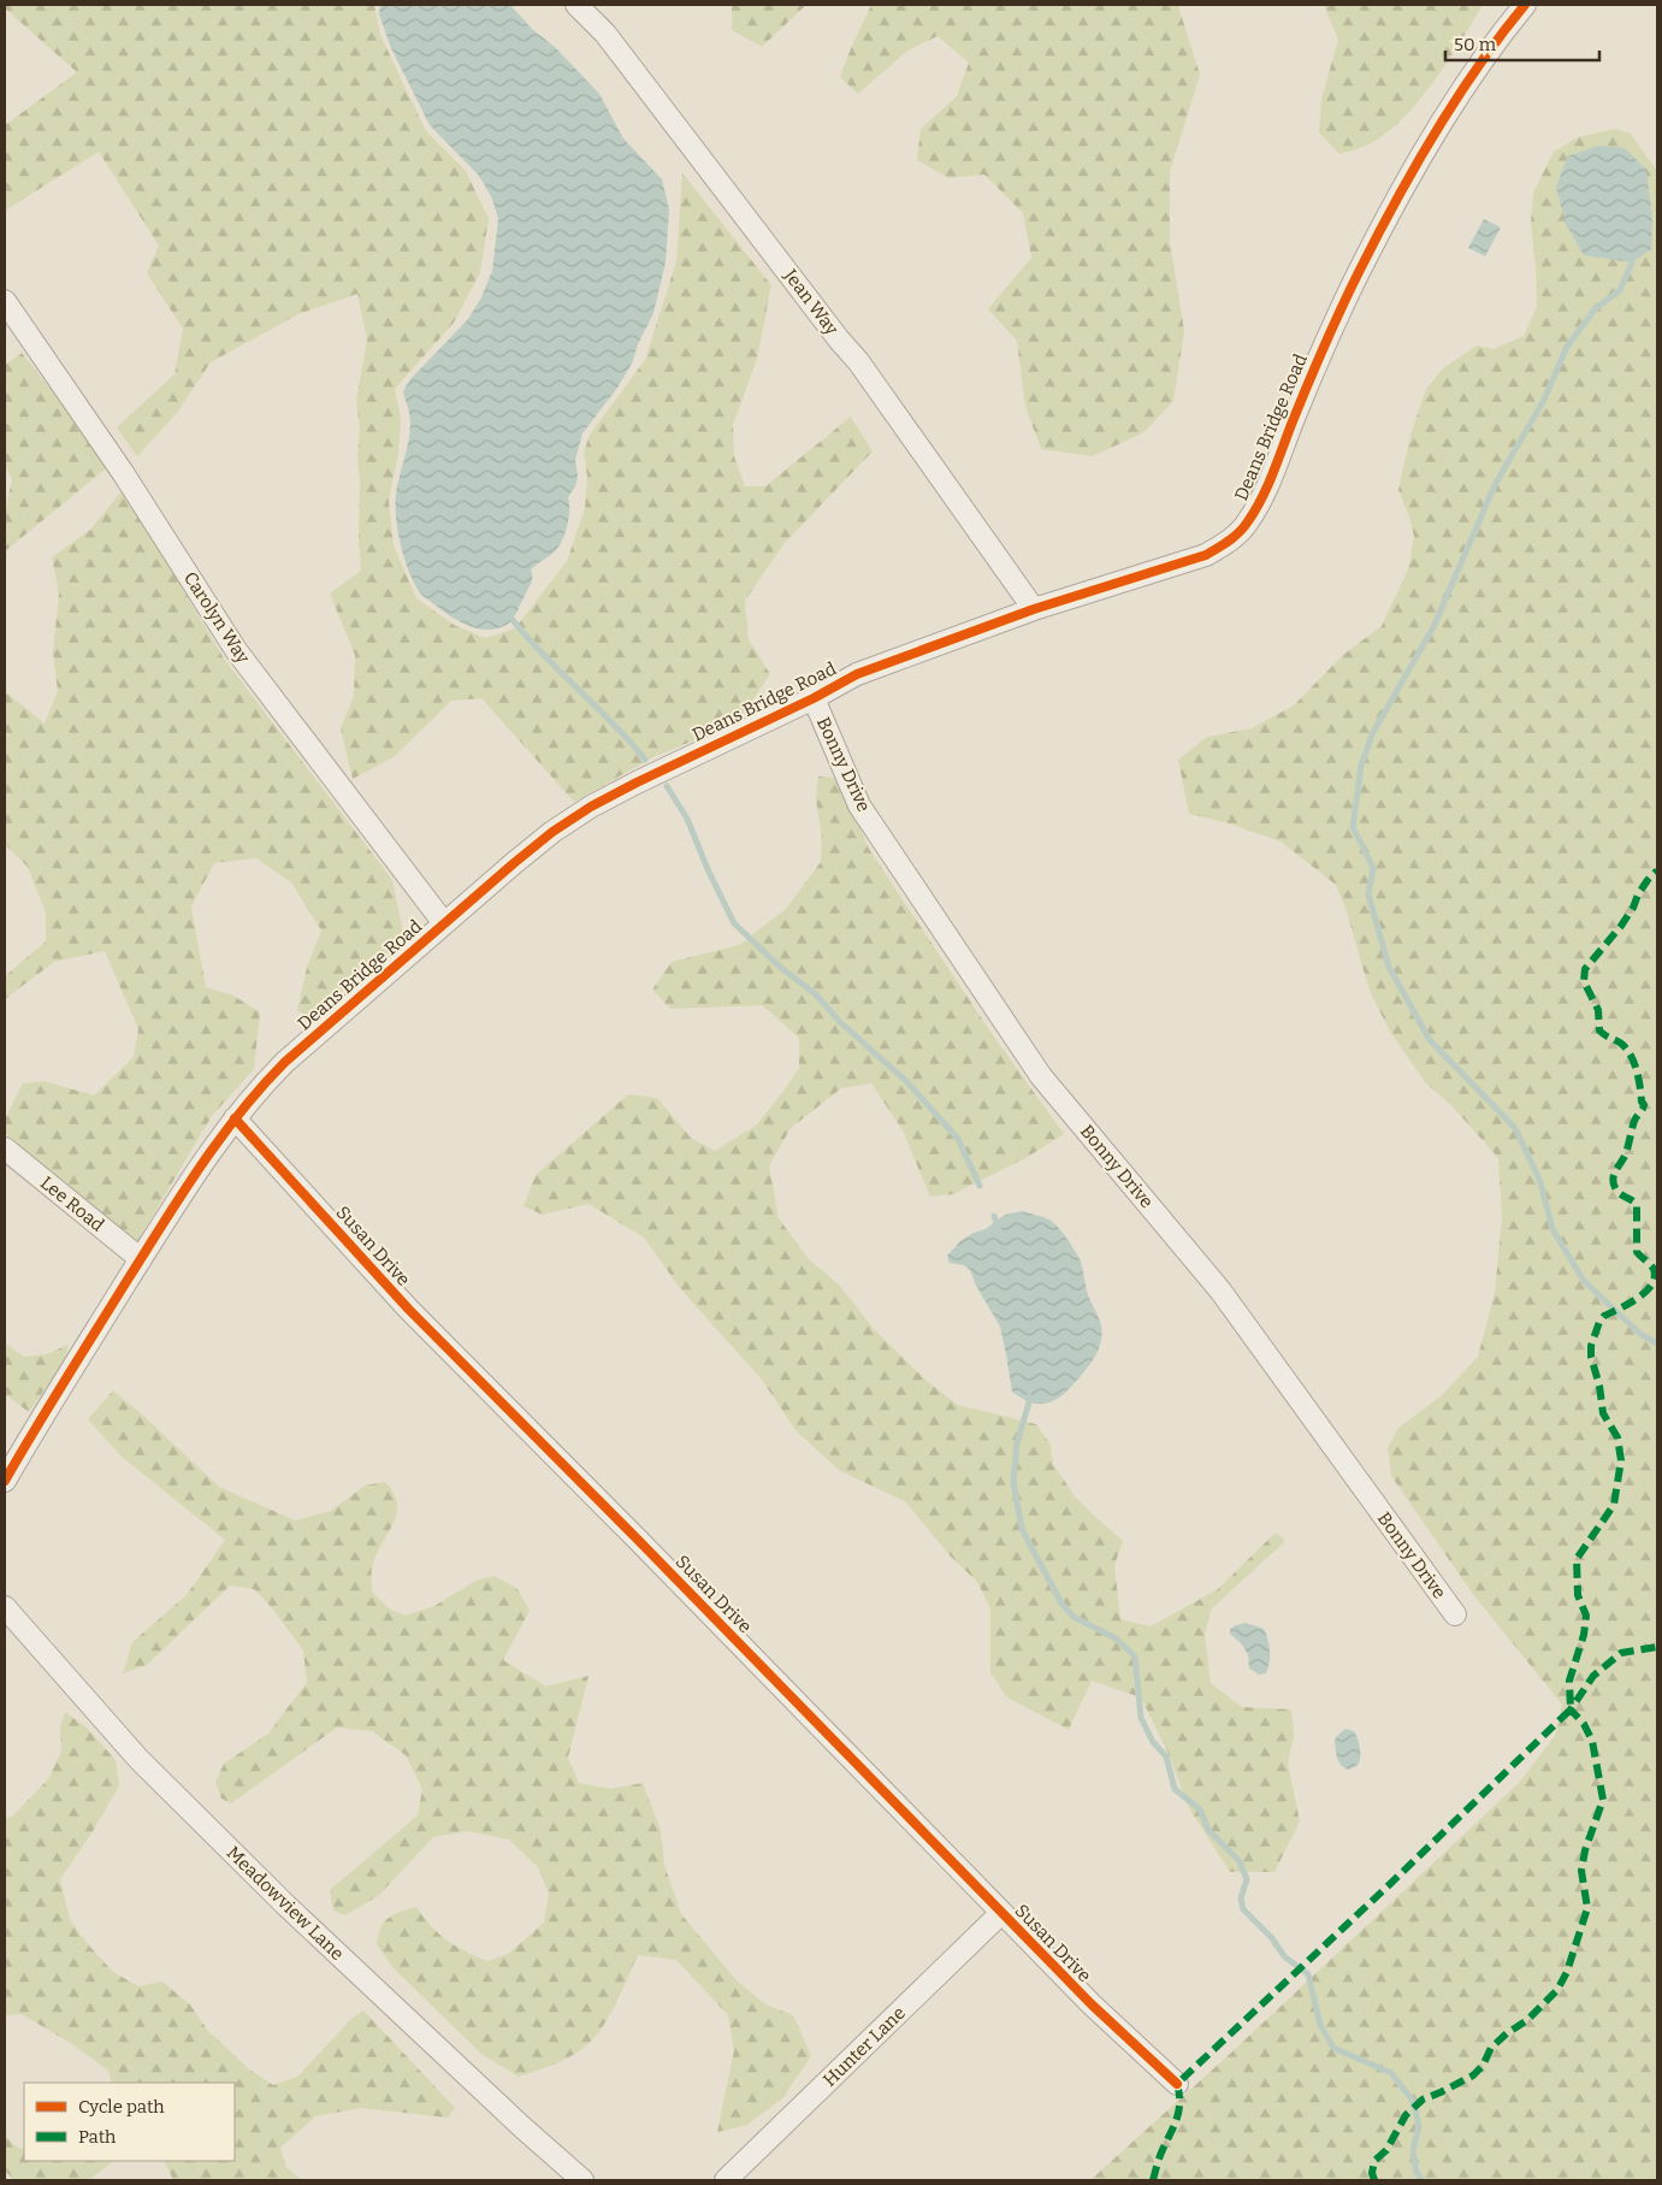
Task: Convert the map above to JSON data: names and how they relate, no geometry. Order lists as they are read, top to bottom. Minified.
{"streets":{"street":["Jean Way","Deans Bridge Road","Carolyn Way","Bonny Drive","Lee Road","Susan Drive","Meadowview Lane","Hunter Lane"]},"crossings":[["Jean Way","Deans Bridge Road"],["Deans Bridge Road","Carolyn Way"],["Deans Bridge Road","Bonny Drive"],["Deans Bridge Road","Lee Road"],["Deans Bridge Road","Susan Drive"],["Susan Drive","Hunter Lane"]],"legend":["Cycle path","Path"],"scale_bar":"50 m"}
